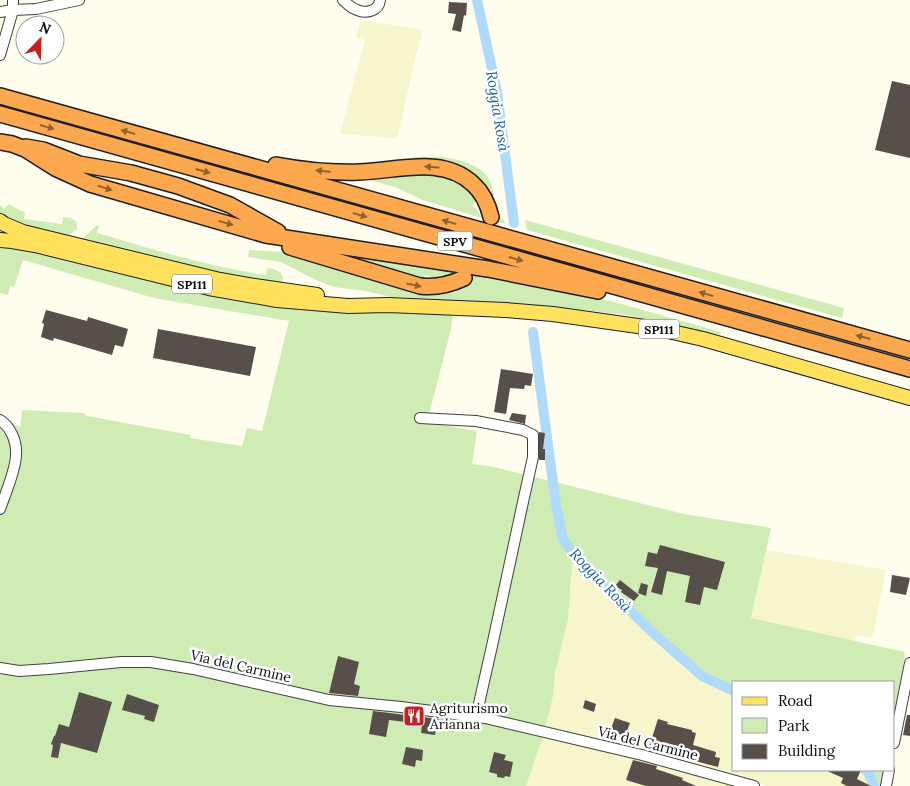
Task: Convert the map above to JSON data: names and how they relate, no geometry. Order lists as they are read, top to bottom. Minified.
{"streets":{"highway":["SPV"],"main road":["SP111"],"street":["Via del Carmine"]},"water":["Roggia Rosà"],"places":{"restaurant":["Agriturismo Arianna"]},"legend":["Road","Park","Building"],"north":"top right"}
